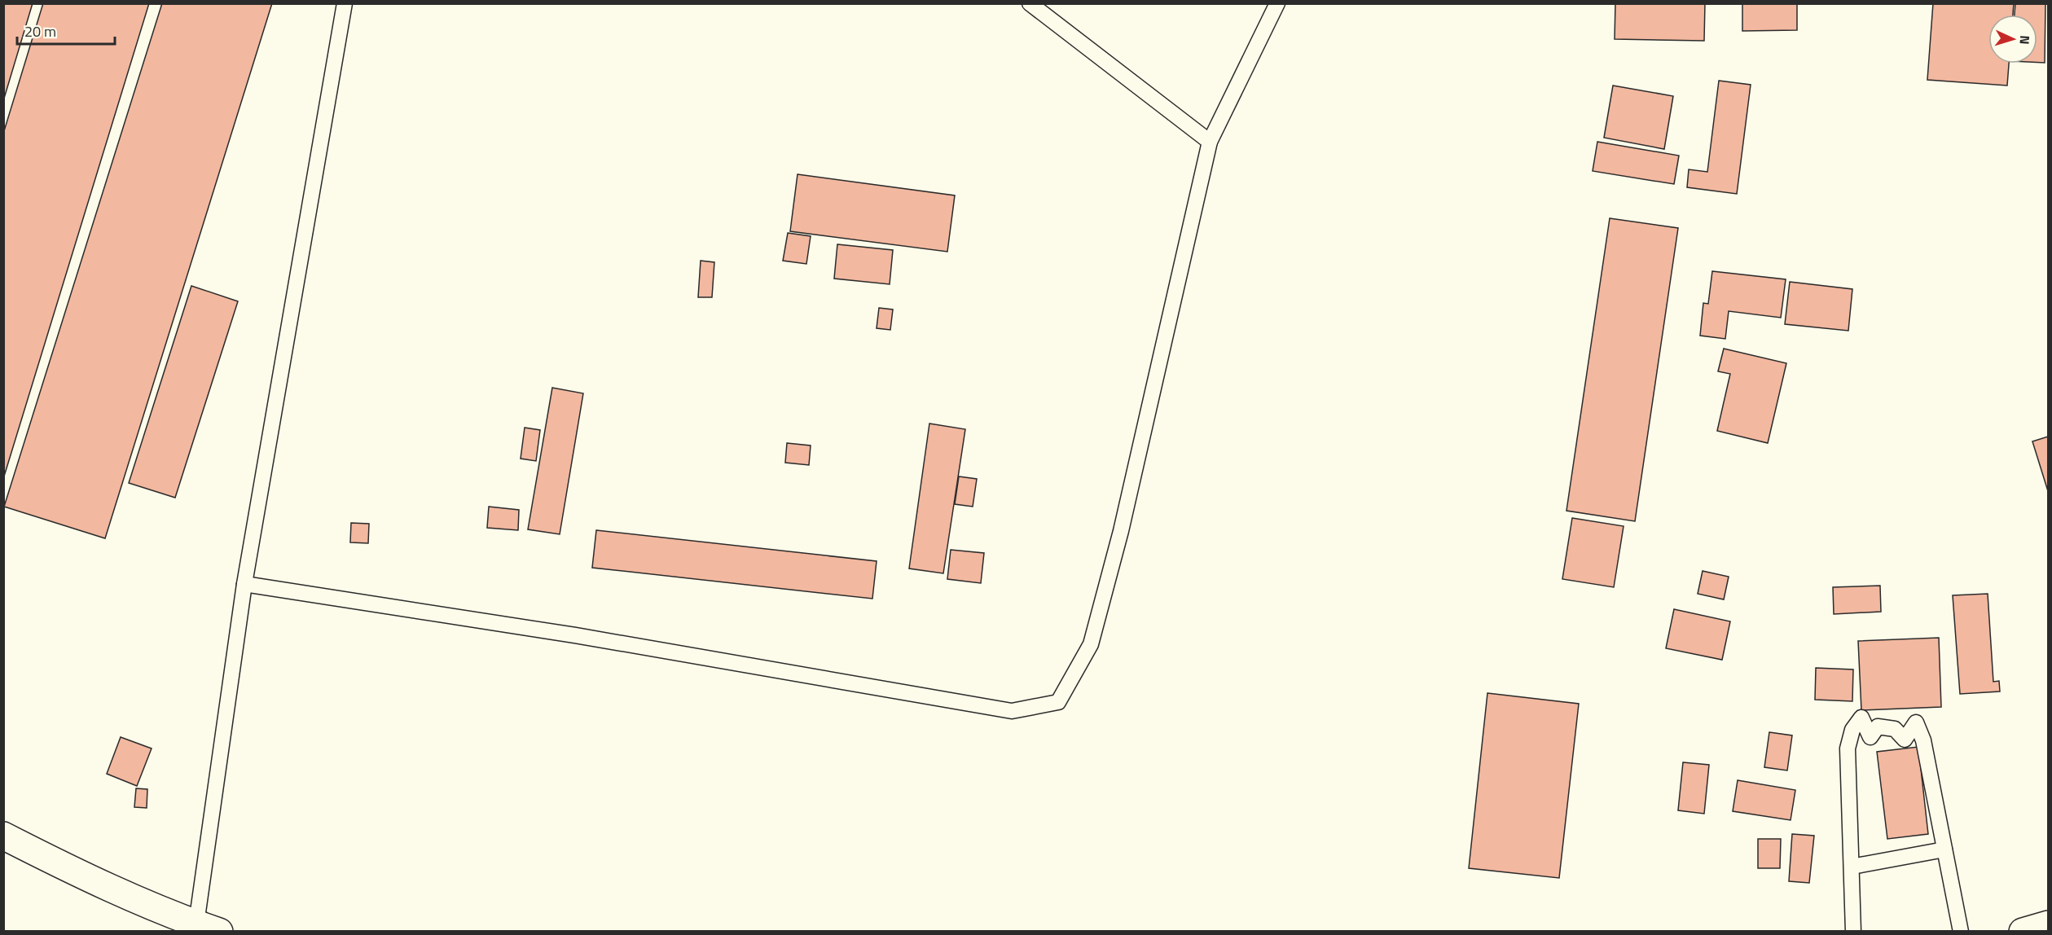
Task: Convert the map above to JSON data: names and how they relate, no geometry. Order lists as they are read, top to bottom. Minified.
{"scale_bar":"20 m","north":"right"}
